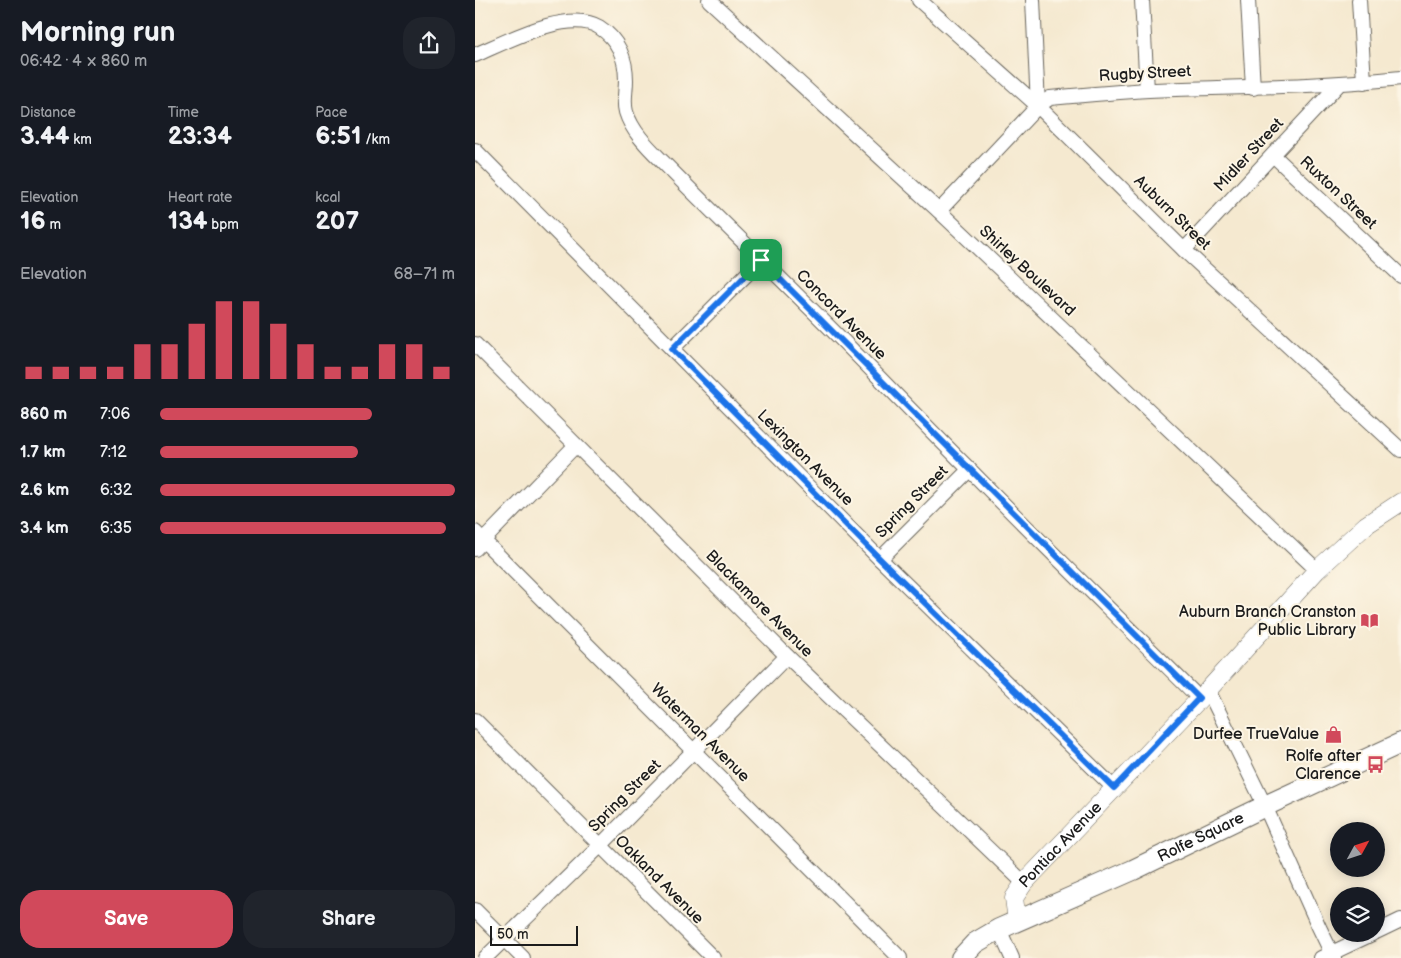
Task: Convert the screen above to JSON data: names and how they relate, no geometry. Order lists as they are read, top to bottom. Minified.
{"streets":{"main road":["Rolfe Square"],"street":["Rugby Street","Midler Street","Ruxton Street","Auburn Street","Shirley Boulevard","Concord Avenue","Lexington Avenue","Spring Street","Blackamore Avenue","Waterman Avenue","Pontiac Avenue","Oakland Avenue"]},"crossings":[["Rugby Street","Midler Street"],["Rugby Street","Auburn Street"],["Rugby Street","Shirley Boulevard"],["Midler Street","Ruxton Street"],["Midler Street","Auburn Street"],["Shirley Boulevard","Pontiac Avenue"],["Concord Avenue","Spring Street"],["Concord Avenue","Rolfe Square"],["Concord Avenue","Pontiac Avenue"],["Lexington Avenue","Spring Street"],["Lexington Avenue","Pontiac Avenue"],["Spring Street","Blackamore Avenue"],["Spring Street","Waterman Avenue"],["Spring Street","Oakland Avenue"],["Blackamore Avenue","Pontiac Avenue"],["Rolfe Square","Pontiac Avenue"]],"places":{"library":["Auburn Branch Cranston Public Library"],"shop":["Durfee TrueValue"],"bus stop":["Rolfe after Clarence"]},"scale_bar":"50 m","north":"top right","page":{"heading":["Morning run","06:42 · 4 × 860 m"],"stats":[["Distance","3.44 km"],["Time","23:34"],["Pace","6:51 /km"],["Elevation","16 m"],["Heart rate","134 bpm"],["kcal","207"]],"chart":["Elevation","68–71 m"],"list":[{"name":"860 m","note":"7:06"},{"name":"1.7 km","note":"7:12"},{"name":"2.6 km","note":"6:32"},{"name":"3.4 km","note":"6:35"}],"buttons":["Save","Share"],"scale":"50 m"}}
